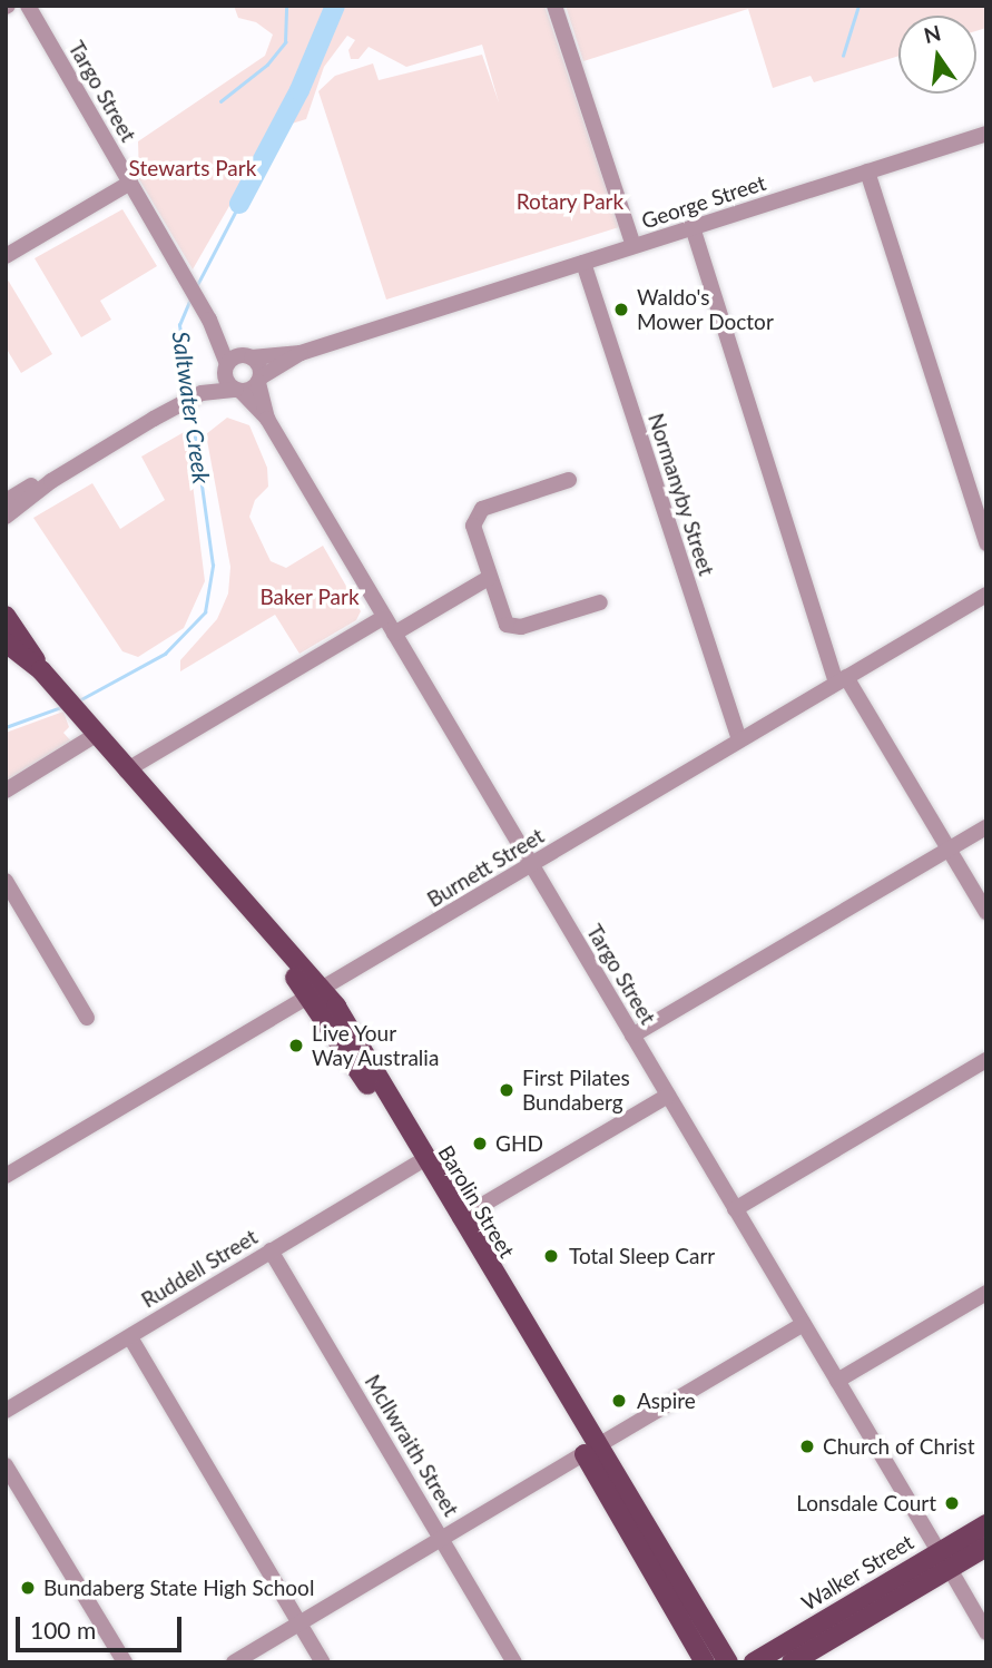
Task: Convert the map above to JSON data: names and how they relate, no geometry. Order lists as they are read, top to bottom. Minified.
{"streets":{"main road":["Barolin Street","Walker Street"],"street":["Targo Street","George Street","Normanyby Street","Burnett Street","Ruddell Street","McIlwraith Street"]},"crossings":[["Targo Street","George Street"],["Targo Street","Burnett Street"],["Targo Street","Walker Street"],["George Street","Normanyby Street"],["Normanyby Street","Burnett Street"],["Burnett Street","Barolin Street"],["Barolin Street","Ruddell Street"],["Ruddell Street","McIlwraith Street"]],"water":["Saltwater Creek"],"parks":["Stewarts Park","Rotary Park","Baker Park"],"places":["Waldo's Mower Doctor","Live Your Way Australia","First Pilates Bundaberg","GHD","Total Sleep Carr","Aspire","Church of Christ","Lonsdale Court","Bundaberg State High School"],"scale_bar":"100 m","north":"top"}
